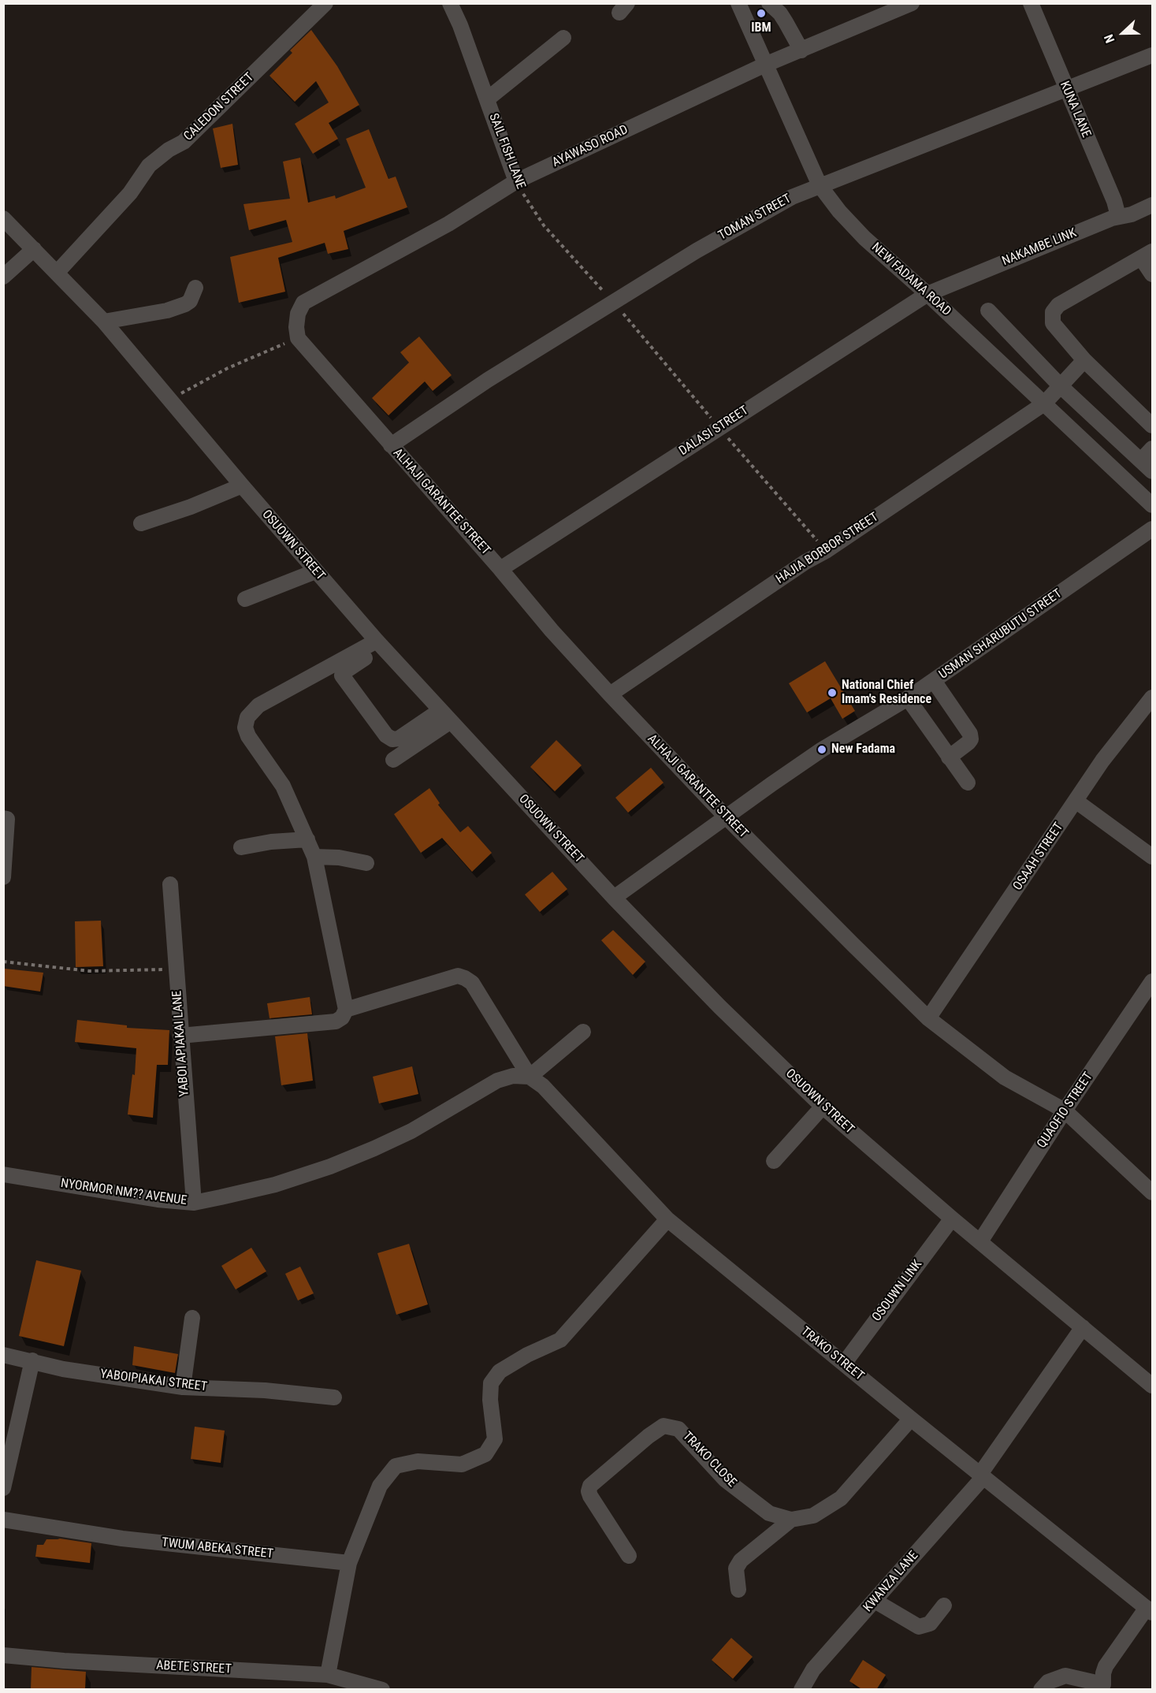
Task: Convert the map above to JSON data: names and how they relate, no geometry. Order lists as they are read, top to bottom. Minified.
{"streets":{"street":["CALEDON STREET","KUNA LANE","AYAWASO ROAD","SAIL FISH LANE","TOMAN STREET","NAKAMBE LINK","NEW FADAMA ROAD","DALASI STREET","ALHAJI GARANTEE STREET","OSUOWN STREET","HAJIA BORBOR STREET","USMAN SHARUBUTU STREET","OSAAH STREET","YABOI APIAKAI LANE","QUAOFIO STREET","NYORMOR NM?? AVENUE","OSOUWN LINK","TRAKO STREET","YABOIPIAKAI STREET","TRAKO CLOSE","TWUM ABEKA STREET","KWANZA LANE","ABETE STREET"]},"crossings":[["CALEDON STREET","OSUOWN STREET"],["KUNA LANE","TOMAN STREET"],["KUNA LANE","NAKAMBE LINK"],["AYAWASO ROAD","SAIL FISH LANE"],["AYAWASO ROAD","NEW FADAMA ROAD"],["AYAWASO ROAD","ALHAJI GARANTEE STREET"],["SAIL FISH LANE","TOMAN STREET"],["TOMAN STREET","NEW FADAMA ROAD"],["TOMAN STREET","ALHAJI GARANTEE STREET"],["NAKAMBE LINK","NEW FADAMA ROAD"],["NAKAMBE LINK","DALASI STREET"],["NEW FADAMA ROAD","DALASI STREET"],["NEW FADAMA ROAD","HAJIA BORBOR STREET"],["DALASI STREET","ALHAJI GARANTEE STREET"],["ALHAJI GARANTEE STREET","HAJIA BORBOR STREET"],["ALHAJI GARANTEE STREET","USMAN SHARUBUTU STREET"],["ALHAJI GARANTEE STREET","OSAAH STREET"],["ALHAJI GARANTEE STREET","QUAOFIO STREET"],["OSUOWN STREET","USMAN SHARUBUTU STREET"],["OSUOWN STREET","QUAOFIO STREET"],["OSUOWN STREET","OSOUWN LINK"],["OSUOWN STREET","KWANZA LANE"],["YABOI APIAKAI LANE","NYORMOR NM?? AVENUE"],["NYORMOR NM?? AVENUE","TRAKO STREET"],["OSOUWN LINK","TRAKO STREET"],["TRAKO STREET","TRAKO CLOSE"],["TRAKO STREET","KWANZA LANE"]],"places":["IBM","National Chief Imam's Residence","New Fadama"],"north":"left"}
